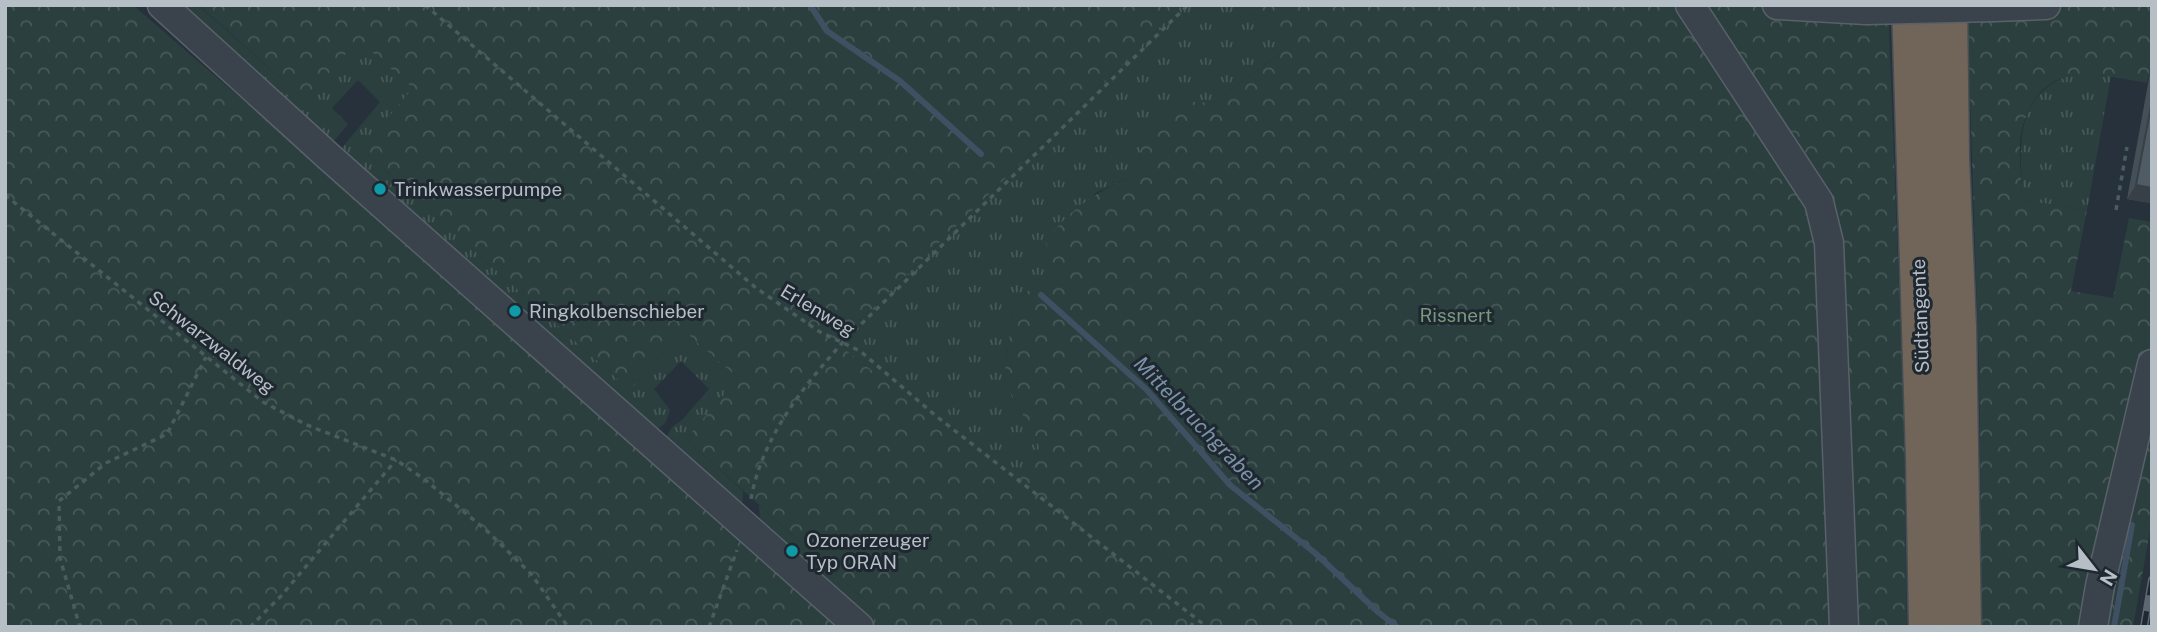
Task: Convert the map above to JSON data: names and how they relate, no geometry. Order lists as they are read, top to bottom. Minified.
{"streets":{"highway":["Südtangente"],"path":["Erlenweg","Schwarzwaldweg"]},"water":["Mittelbruchgraben"],"parks":["Rissnert"],"places":["Trinkwasserpumpe","Ringkolbenschieber","Ozonerzeuger Typ ORAN"],"north":"bottom right"}
